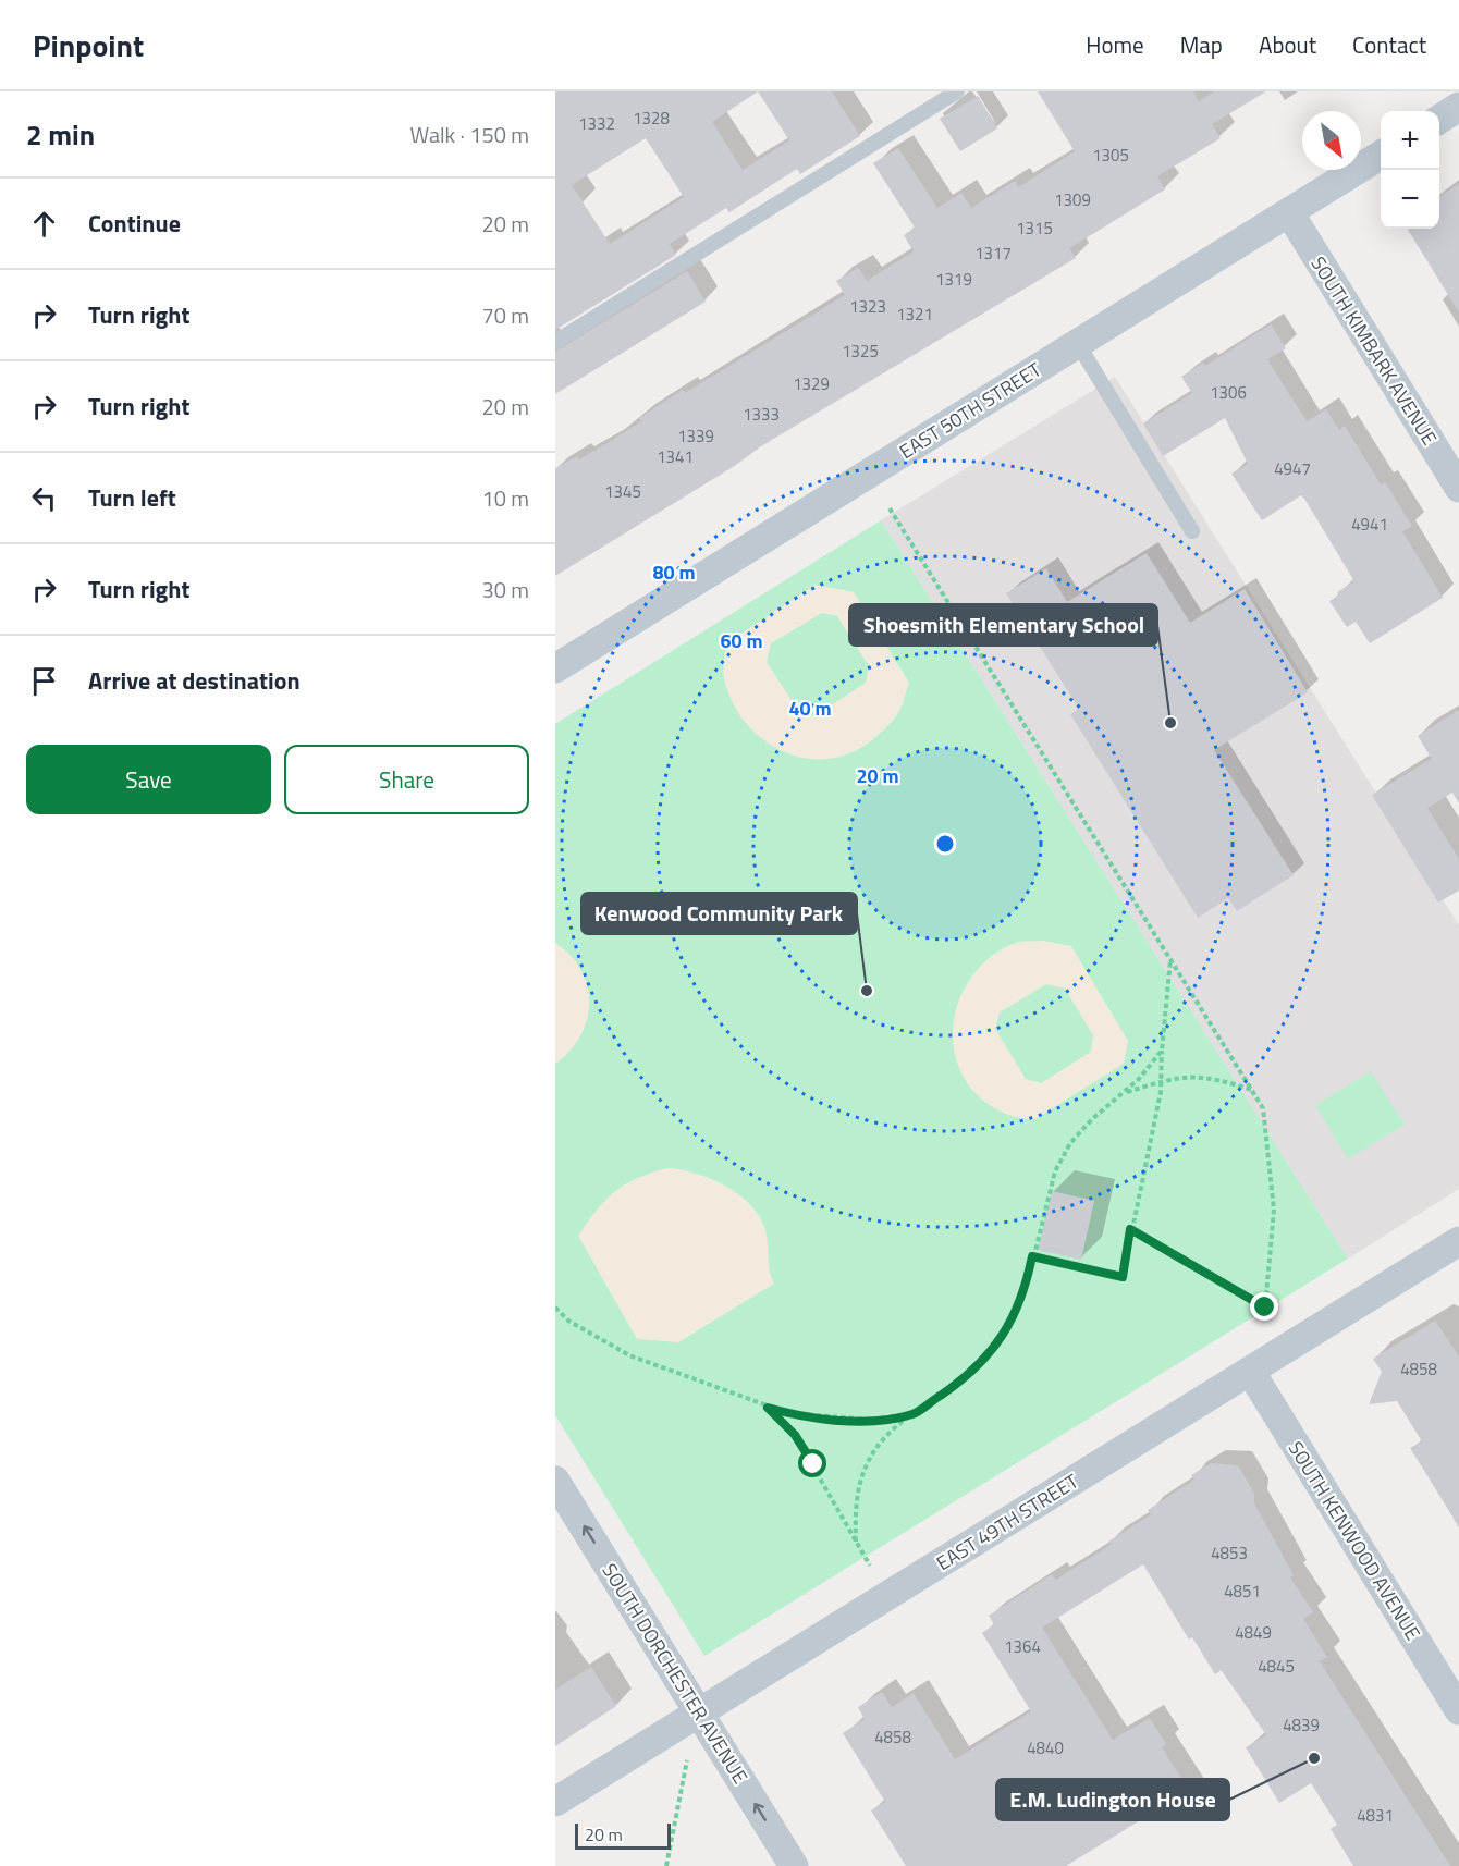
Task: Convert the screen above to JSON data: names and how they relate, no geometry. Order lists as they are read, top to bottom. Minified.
{"streets":{"street":["SOUTH KIMBARK AVENUE","EAST 50TH STREET","EAST 49TH STREET","SOUTH KENWOOD AVENUE","SOUTH DORCHESTER AVENUE"]},"crossings":[["SOUTH KIMBARK AVENUE","EAST 50TH STREET"],["EAST 49TH STREET","SOUTH KENWOOD AVENUE"],["EAST 49TH STREET","SOUTH DORCHESTER AVENUE"]],"one_way":["SOUTH DORCHESTER AVENUE"],"places":["Shoesmith Elementary School","Kenwood Community Park","E.M. Ludington House"],"house_numbers":["1328","1332","1305","1309","1315","1317","1319","1323","1321","1325","1329","1306","1333","1339","1341","4947","1345","4941","4858","4853","4851","4849","1364","4845","4839","4858","4840","4831"],"scale_bar":"20 m","north":"bottom right","page":{"header":"Pinpoint","nav":["Home","Map","About","Contact"],"heading":["2 min","Walk · 150 m"],"map_buttons":["+","−"],"list":[["Continue","20 m"],["Turn right","70 m"],["Turn right","20 m"],["Turn left","10 m"],["Turn right","30 m"],"Arrive at destination"],"buttons":["Save","Share"],"scale":"20 m"},"rings":["80 m","60 m","40 m","20 m"]}
